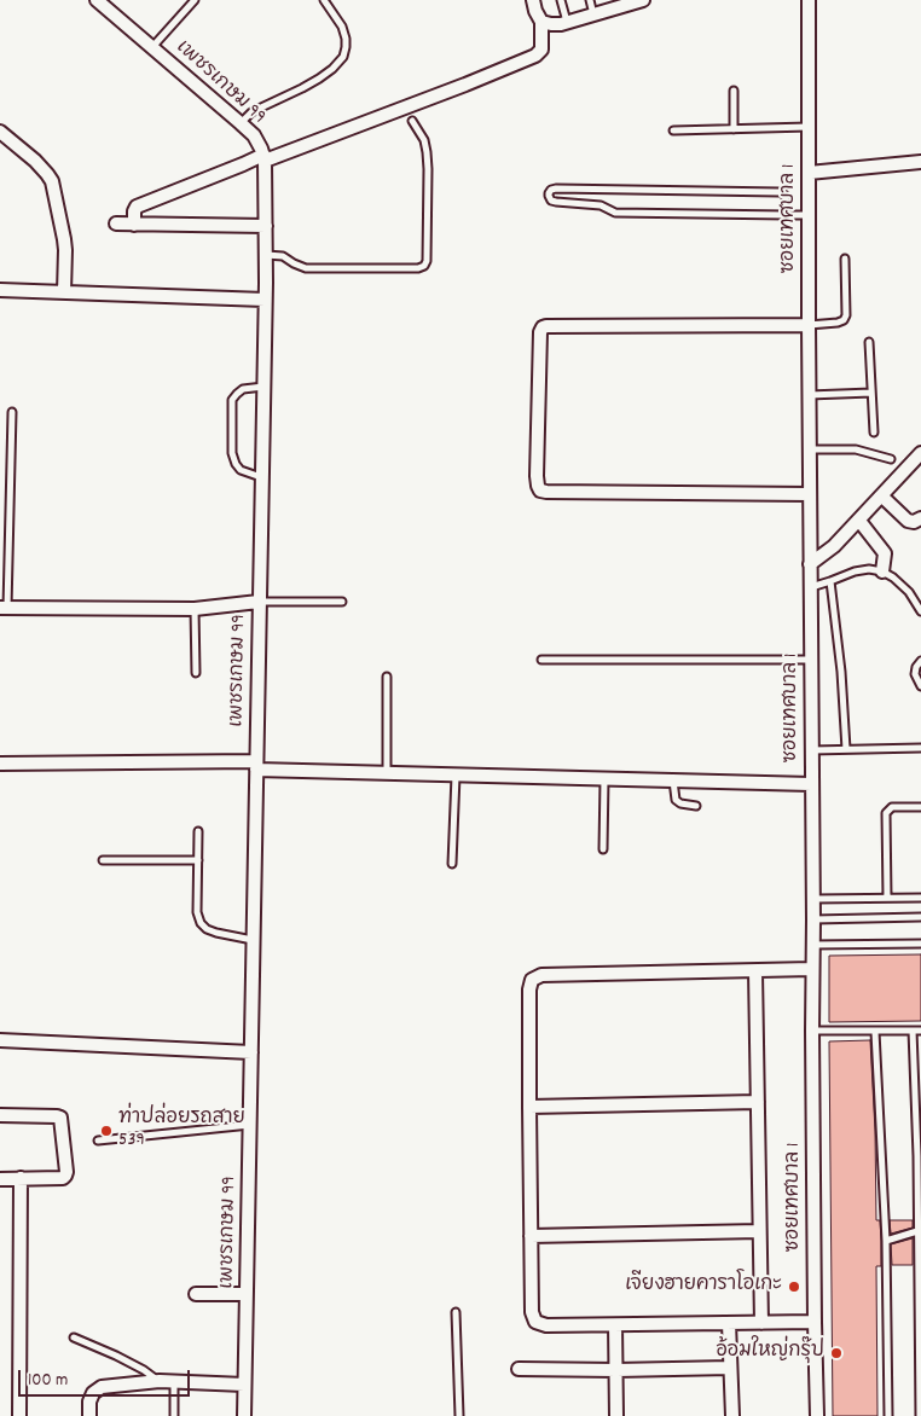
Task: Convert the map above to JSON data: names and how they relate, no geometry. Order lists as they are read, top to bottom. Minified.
{"streets":{"street":["เพชรเกษม 99","ซอยเทศบาล 1"]},"places":["ท่าปล่อยรถสาย 539","เจียงฮายคาราโอเกะ","อ้อมใหญ่กรุ๊ป"],"scale_bar":"100 m"}
